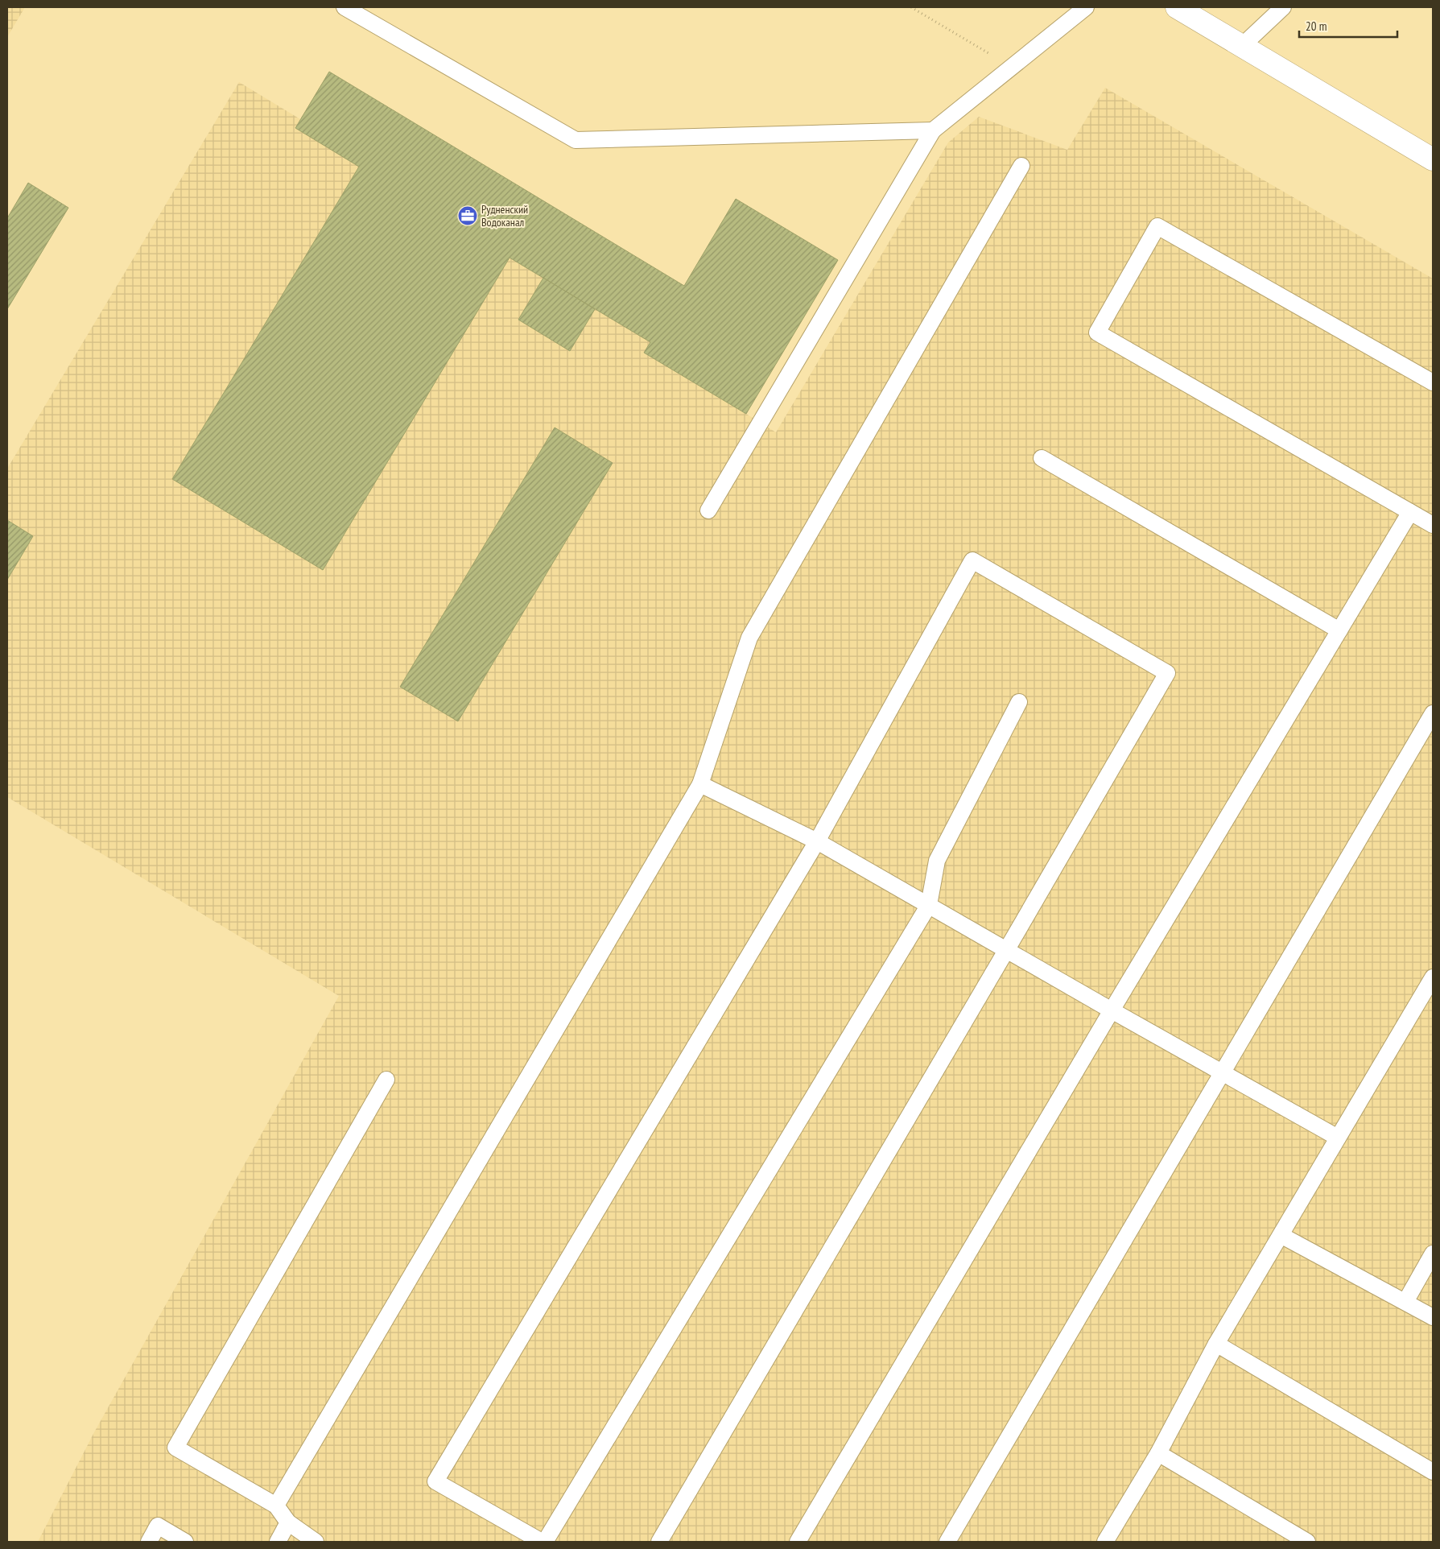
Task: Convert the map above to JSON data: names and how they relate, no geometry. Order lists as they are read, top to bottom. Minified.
{"places":{"office":["Рудненский Водоканал"]},"scale_bar":"20 m"}
